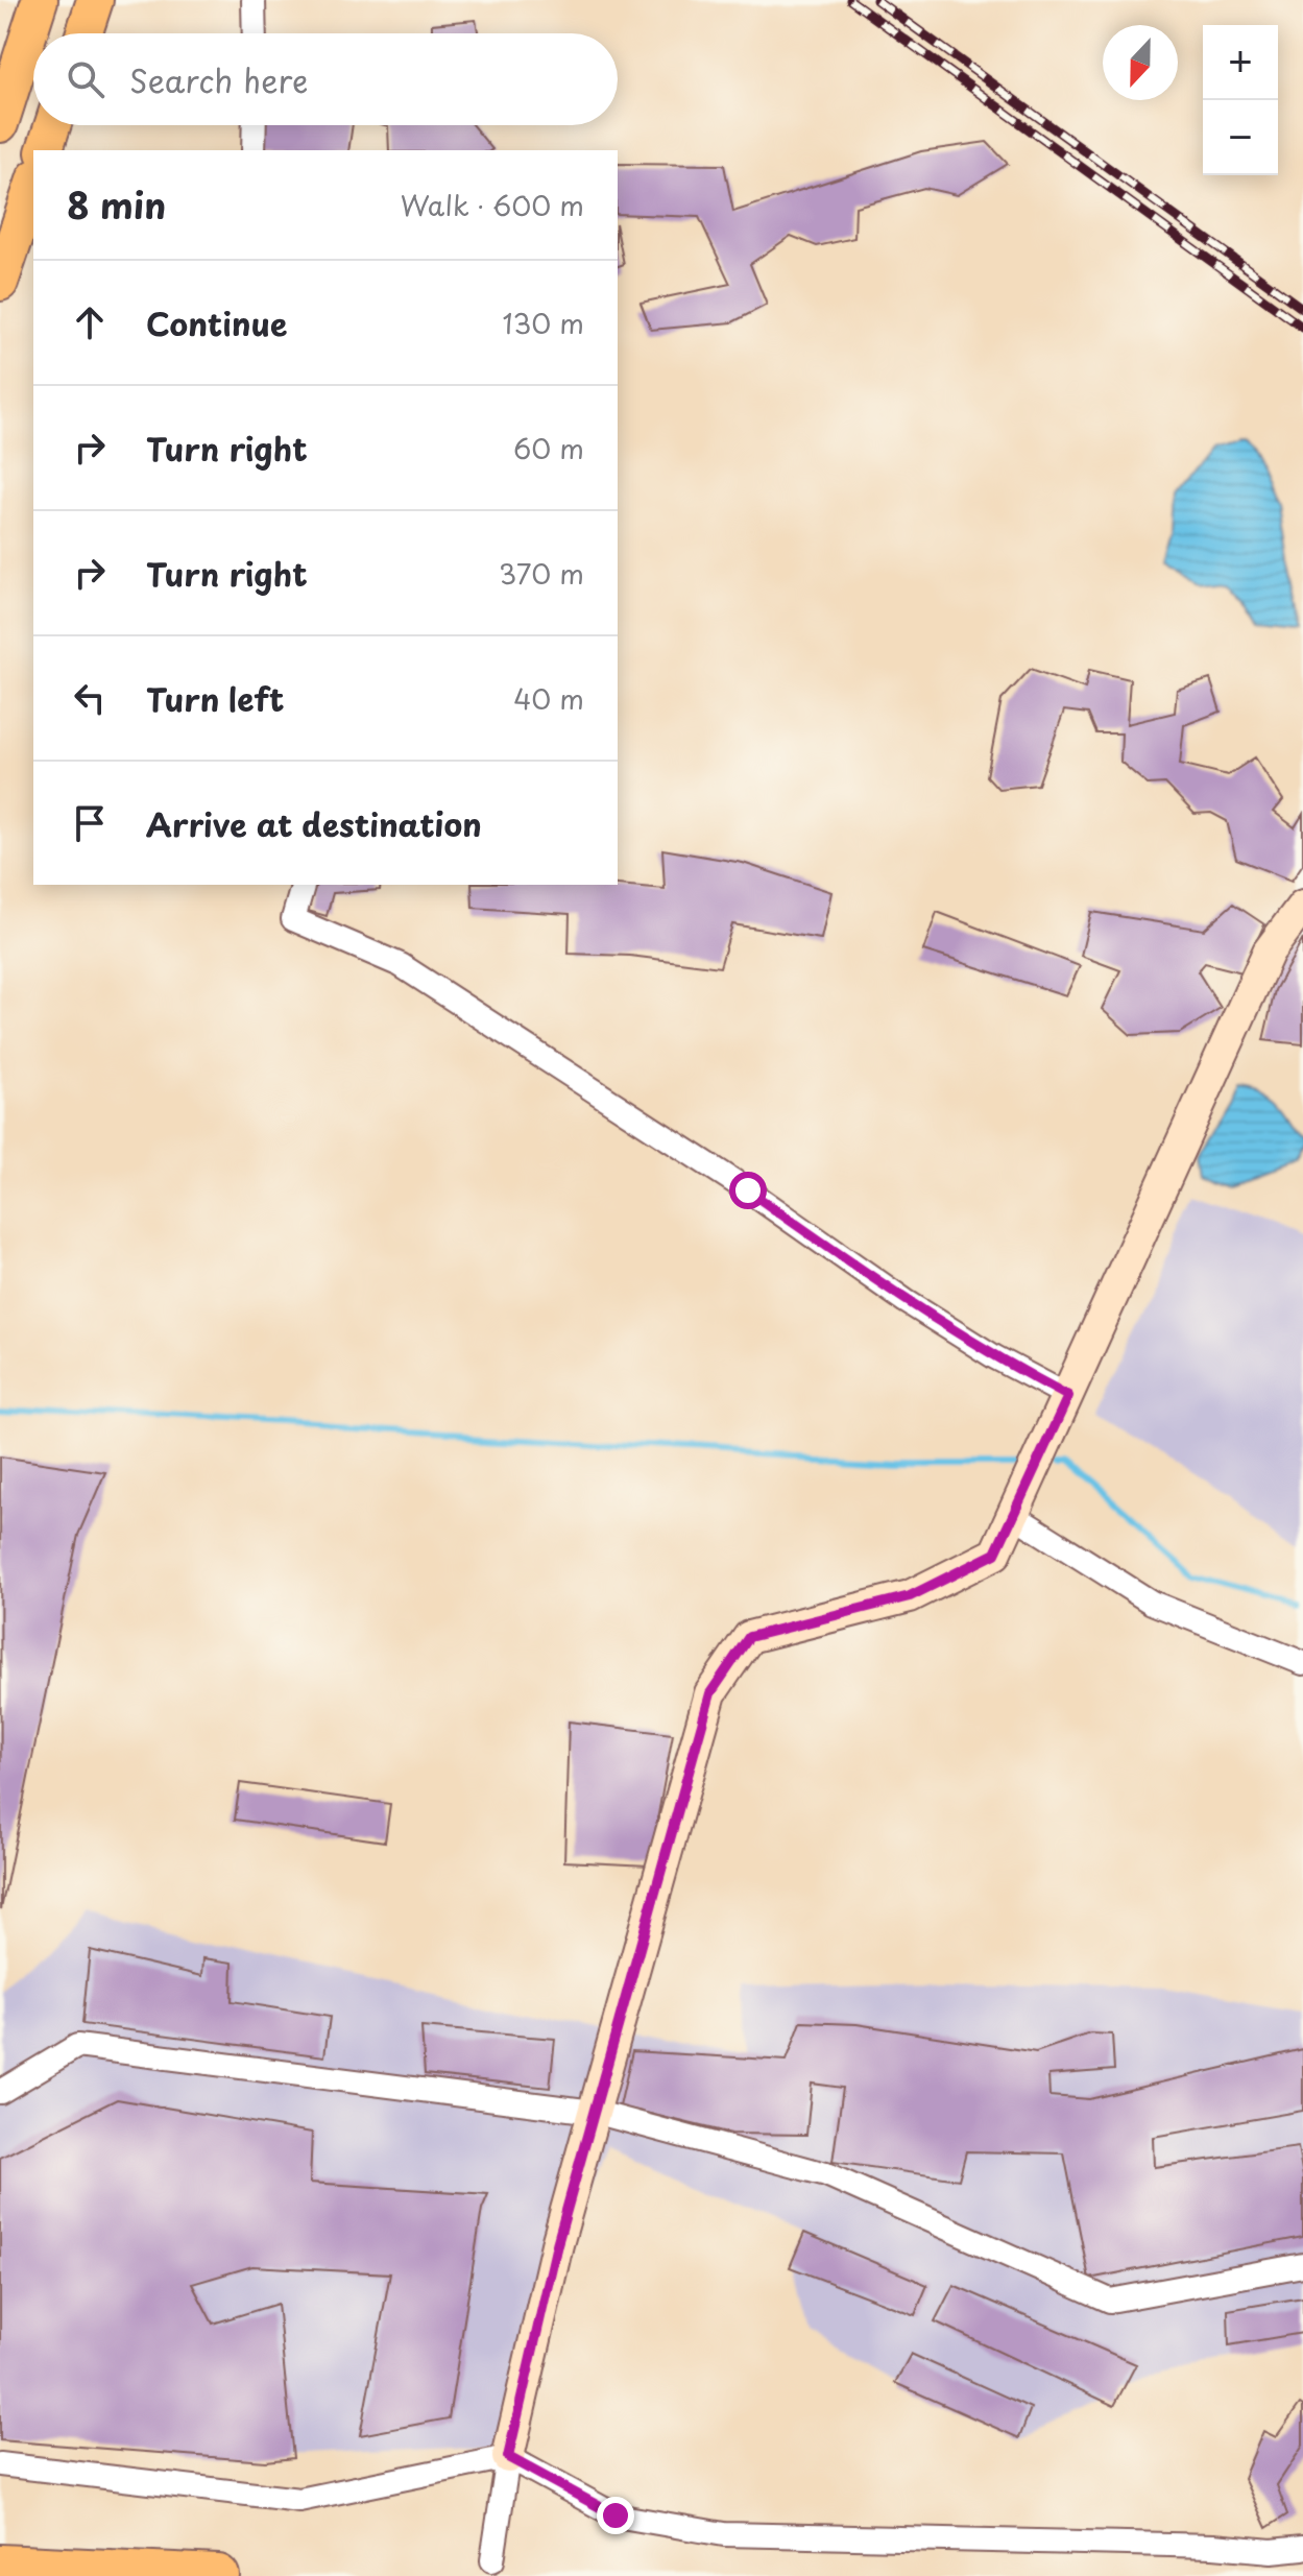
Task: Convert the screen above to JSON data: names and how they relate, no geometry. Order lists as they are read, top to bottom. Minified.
{"north":"bottom","page":{"map_buttons":["+","−"],"search":"Search here","heading":["8 min","Walk · 600 m"],"list":[["Continue","130 m"],["Turn right","60 m"],["Turn right","370 m"],["Turn left","40 m"],"Arrive at destination"]}}
